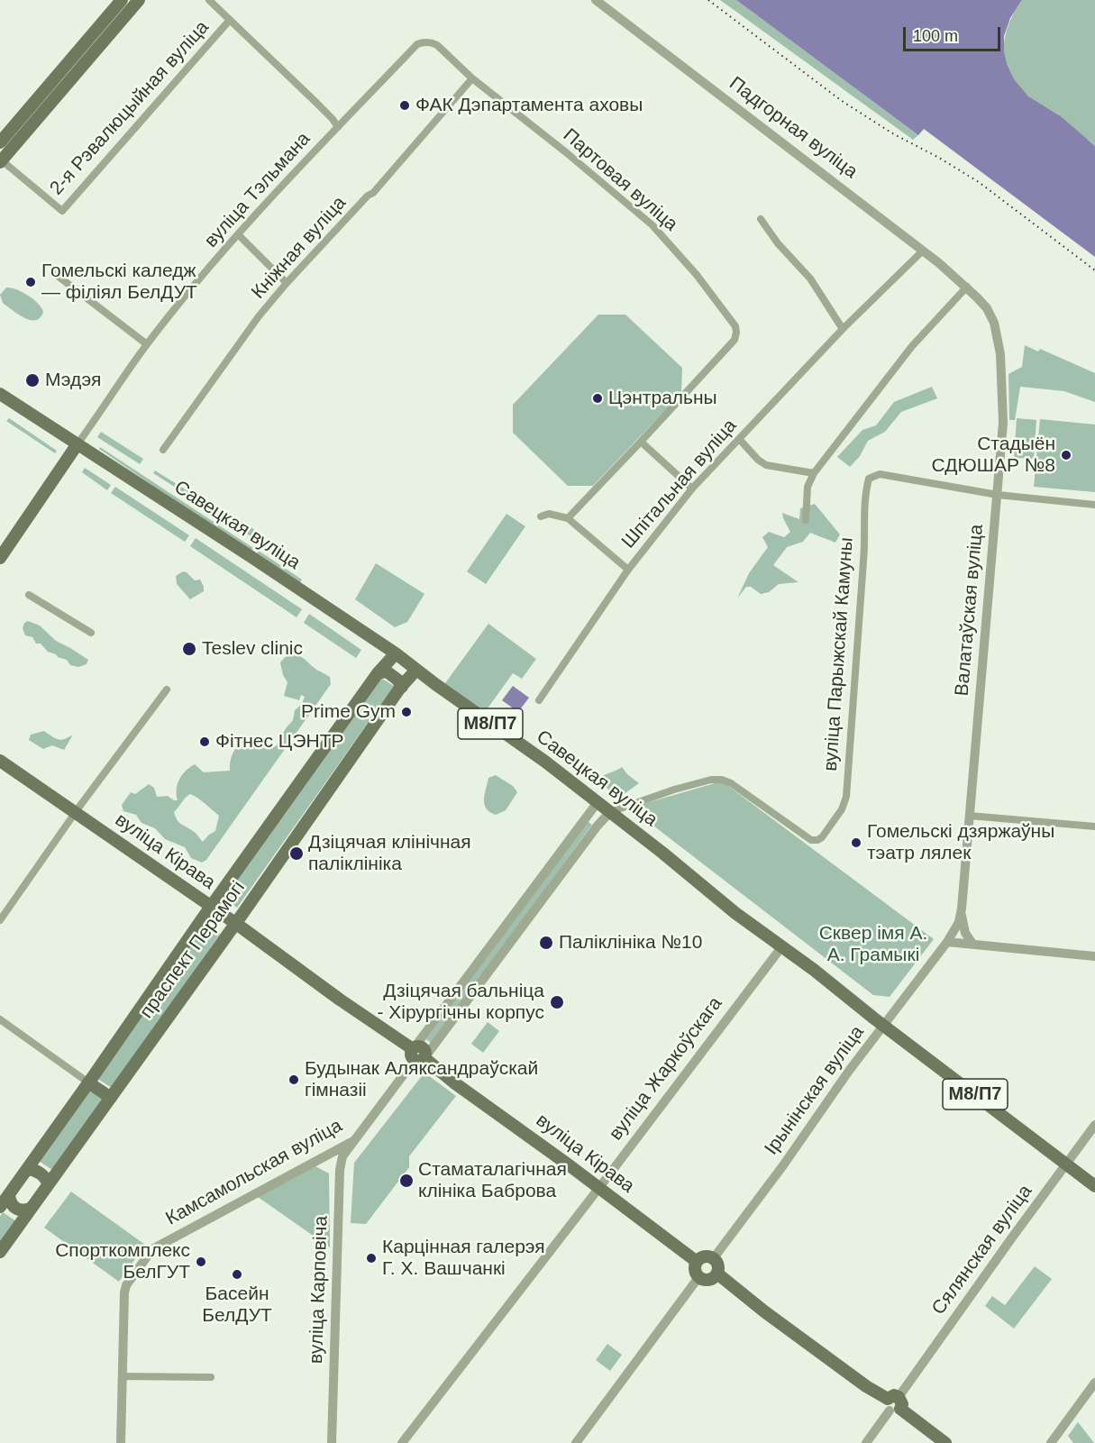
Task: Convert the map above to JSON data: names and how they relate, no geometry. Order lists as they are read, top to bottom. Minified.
{"streets":{"main road":["Савецкая вуліца","М8/П7","вуліца Кірава","праспект Перамогі"],"street":["2-я Рэвалюцыйная вуліца","Падгорная вуліца","Партовая вуліца","вуліца Тэльмана","Кніжная вуліца","Шпітальная вуліца","Валатаўская вуліца","вуліца Парыжскай Камуны","вуліца Жаркоўскага","Ірынінская вуліца","Камсамольская вуліца","Сялянская вуліца","вуліца Карповіча"]},"crossings":[["Падгорная вуліца","Шпітальная вуліца"],["Падгорная вуліца","Валатаўская вуліца"],["Партовая вуліца","вуліца Тэльмана"],["Партовая вуліца","Кніжная вуліца"],["вуліца Тэльмана","Савецкая вуліца"],["Савецкая вуліца","праспект Перамогі"],["Савецкая вуліца","вуліца Жаркоўскага"],["Савецкая вуліца","Ірынінская вуліца"],["Савецкая вуліца","Камсамольская вуліца"],["Савецкая вуліца","Сялянская вуліца"],["Валатаўская вуліца","вуліца Парыжскай Камуны"],["Валатаўская вуліца","Ірынінская вуліца"],["вуліца Кірава","праспект Перамогі"],["вуліца Кірава","вуліца Жаркоўскага"],["вуліца Кірава","Ірынінская вуліца"],["вуліца Кірава","Камсамольская вуліца"],["Камсамольская вуліца","вуліца Карповіча"]],"parks":["Сквер імя А. А. Грамыкі"],"places":["ФАК Дэпартамента аховы","Гомельскі каледж — філіял БелДУТ","Мэдэя","Цэнтральны","Стадыён СДЮШАР №8","Teslev clinic","Prime Gym","Фітнес ЦЭНТР","Гомельскі дзяржаўны тэатр лялек","Дзіцячая клінічная паліклініка","Паліклініка №10","Дзіцячая бальніца - Хірургічны корпус","Будынак Аляксандраўскай гімназіі","Стаматалагічная клініка Баброва","Карцінная галерэя Г. Х. Вашчанкі","Спорткомплекс БелГУТ","Басейн БелДУТ"],"scale_bar":"100 m"}
